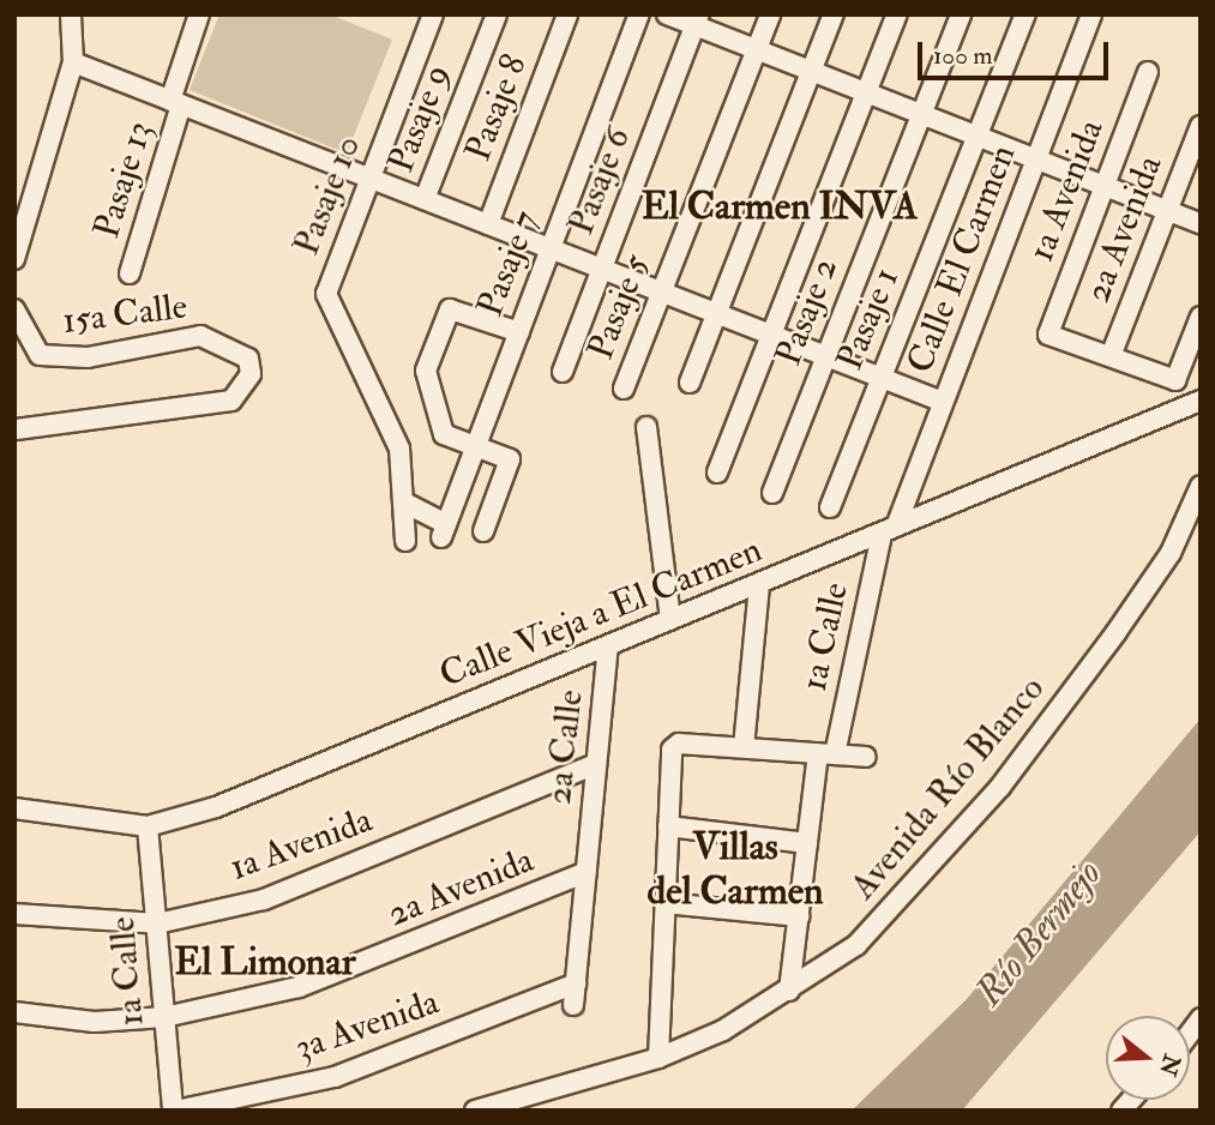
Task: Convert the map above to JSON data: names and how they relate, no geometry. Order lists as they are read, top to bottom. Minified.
{"streets":{"street":["Pasaje 8","Pasaje 9","Pasaje 13","Pasaje 6","1a Avenida","Pasaje 10","2a Avenida","Calle El Carmen","Pasaje 7","Pasaje 5","Pasaje 2","15a Calle","Pasaje 1","Calle Vieja a El Carmen","1a Calle","2a Calle","Avenida Río Blanco","3a Avenida"]},"crossings":[["1a Avenida","2a Avenida"],["1a Avenida","1a Calle"],["1a Avenida","2a Calle"],["Pasaje 10","Pasaje 7"],["2a Avenida","1a Calle"],["2a Avenida","2a Calle"],["Calle El Carmen","Calle Vieja a El Carmen"],["Calle El Carmen","1a Calle"],["Calle Vieja a El Carmen","1a Calle"],["Calle Vieja a El Carmen","2a Calle"],["1a Calle","Avenida Río Blanco"],["1a Calle","3a Avenida"],["2a Calle","3a Avenida"]],"districts":["El Carmen INVA","Villas del Carmen","El Limonar"],"water":["Río Bermejo"],"scale_bar":"100 m","north":"right"}
